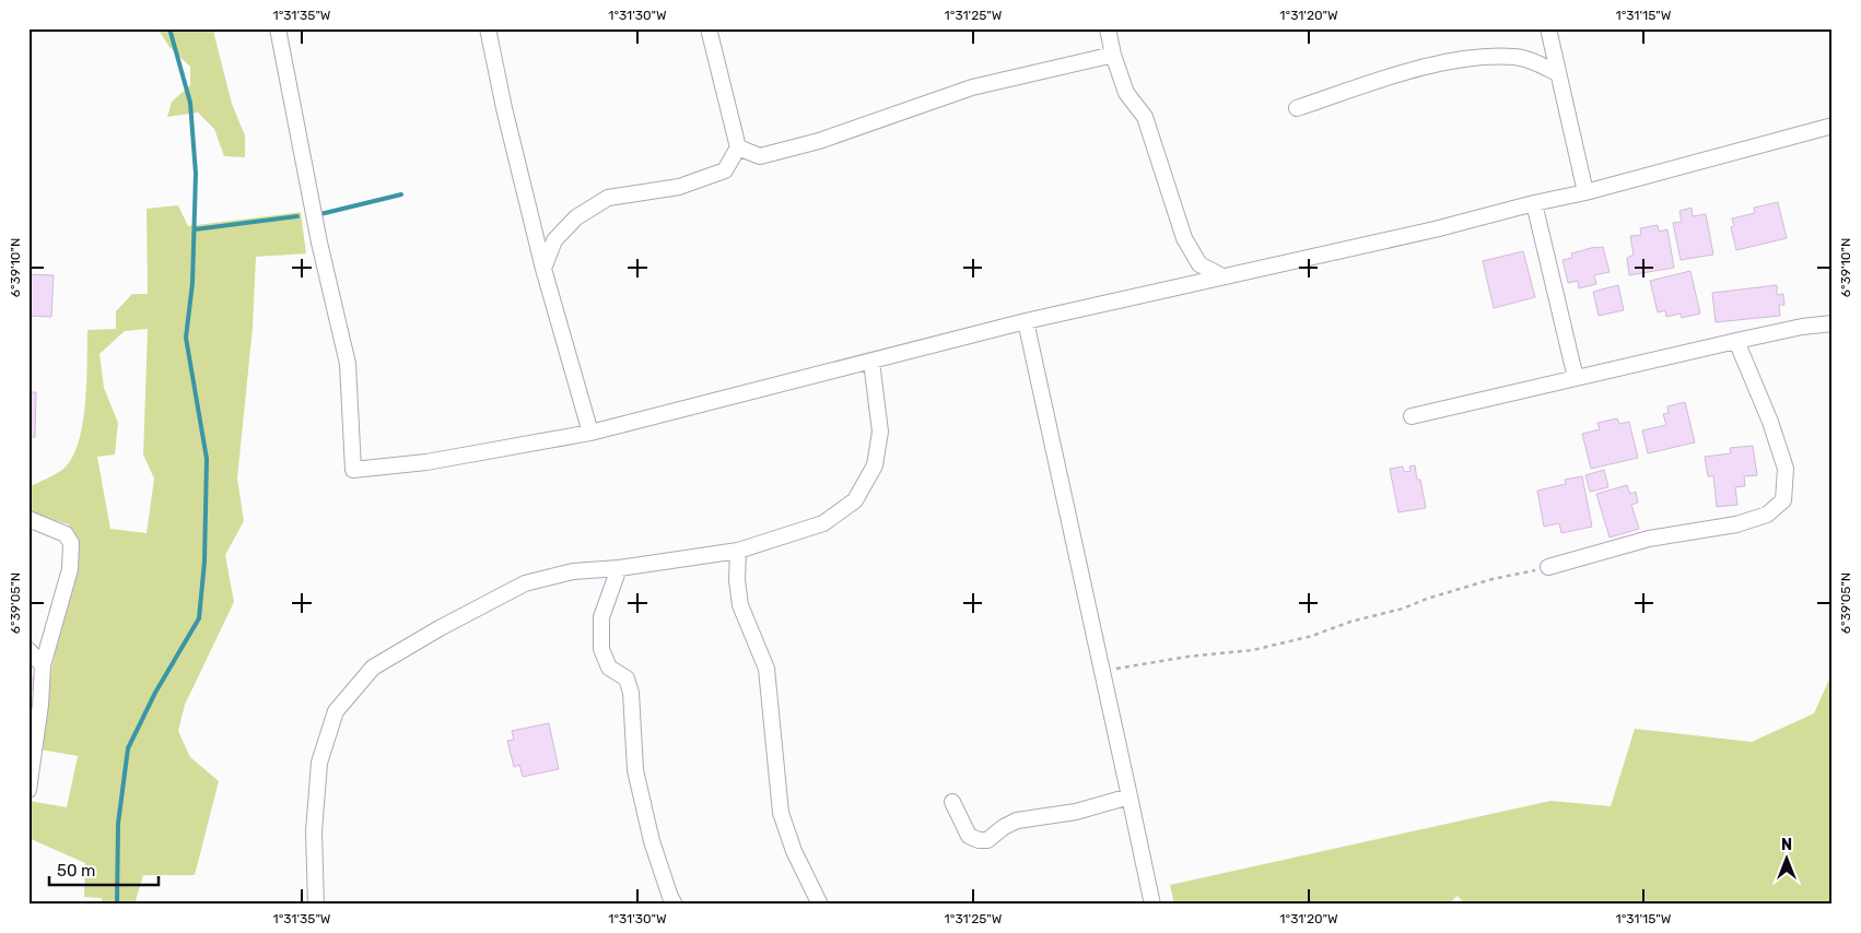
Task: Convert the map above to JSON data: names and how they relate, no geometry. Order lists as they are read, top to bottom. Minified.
{"scale_bar":"50 m","north":"top","coordinates":["1°31'35\"W","1°31'30\"W","1°31'25\"W","1°31'20\"W","1°31'15\"W","6°39'10\"N","6°39'05\"N"]}
